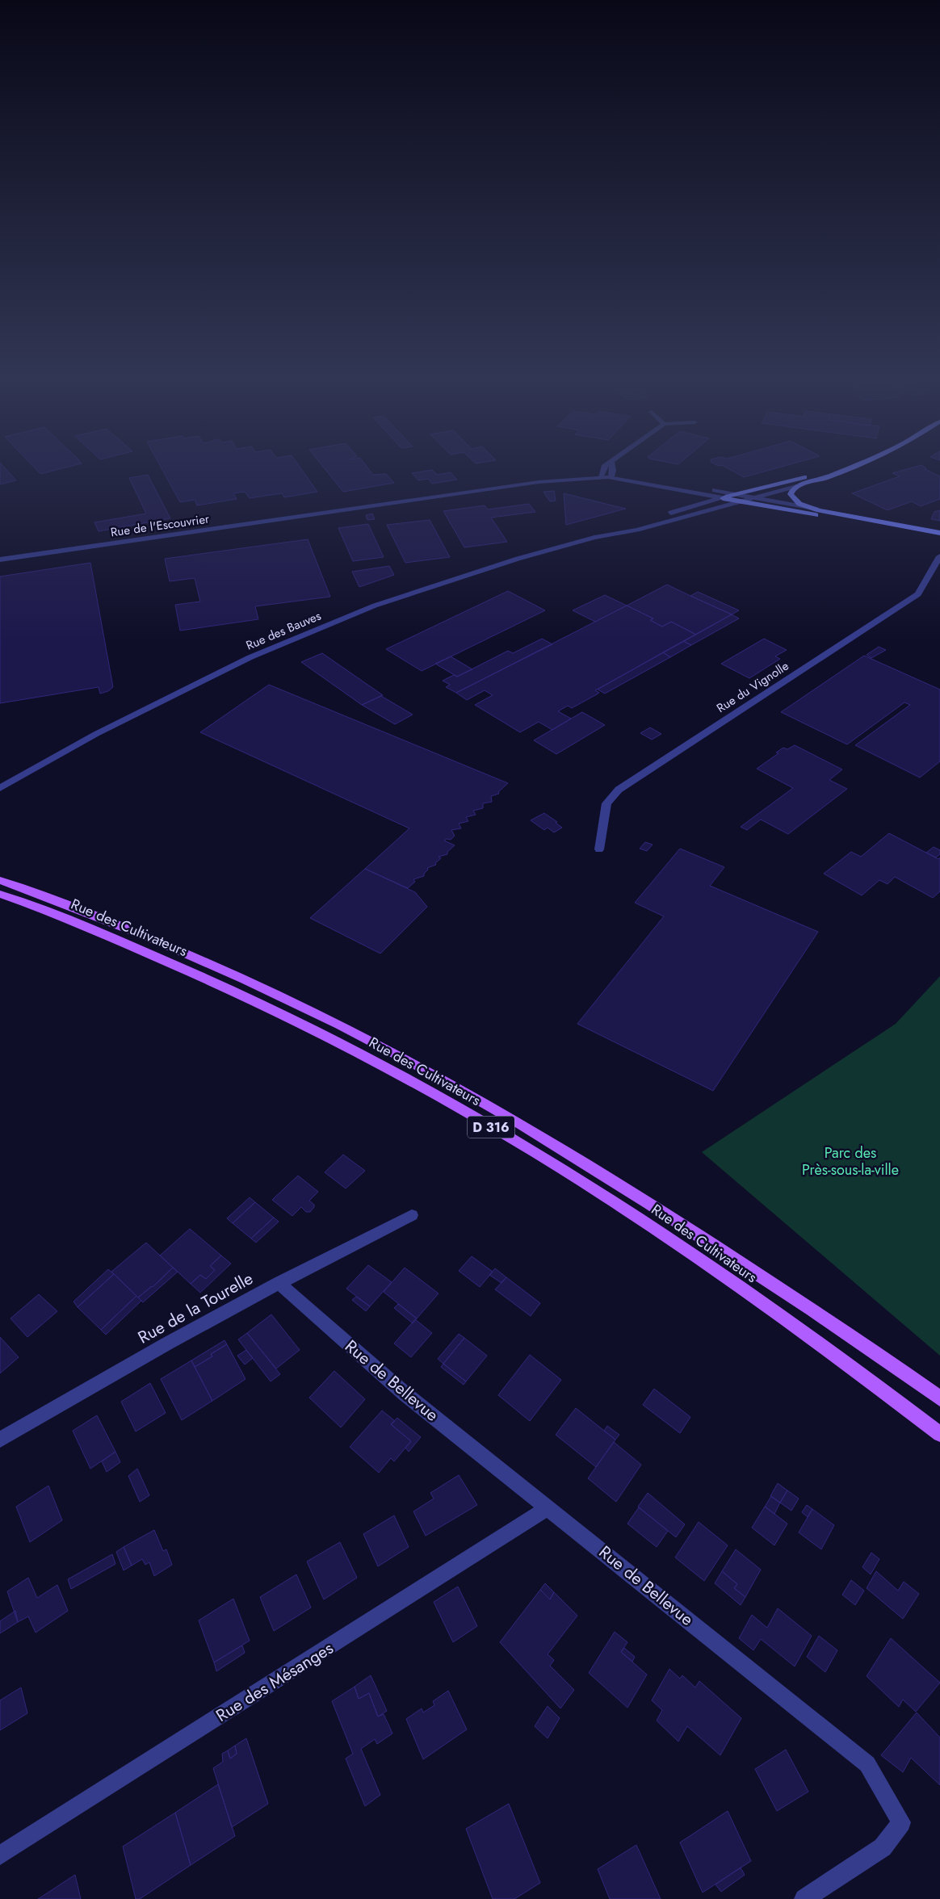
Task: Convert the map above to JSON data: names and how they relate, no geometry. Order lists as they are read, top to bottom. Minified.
{"streets":{"main road":["Rue des Cultivateurs","D 316"],"street":["Rue de l'Escouvrier","Rue des Bauves","Rue du Vignolle","Rue de la Tourelle","Rue de Bellevue","Rue des Mésanges"]},"crossings":[["Rue de l'Escouvrier","Rue des Bauves"],["Rue de la Tourelle","Rue de Bellevue"],["Rue de Bellevue","Rue des Mésanges"]],"parks":["Parc des Près-sous-la-ville"]}
